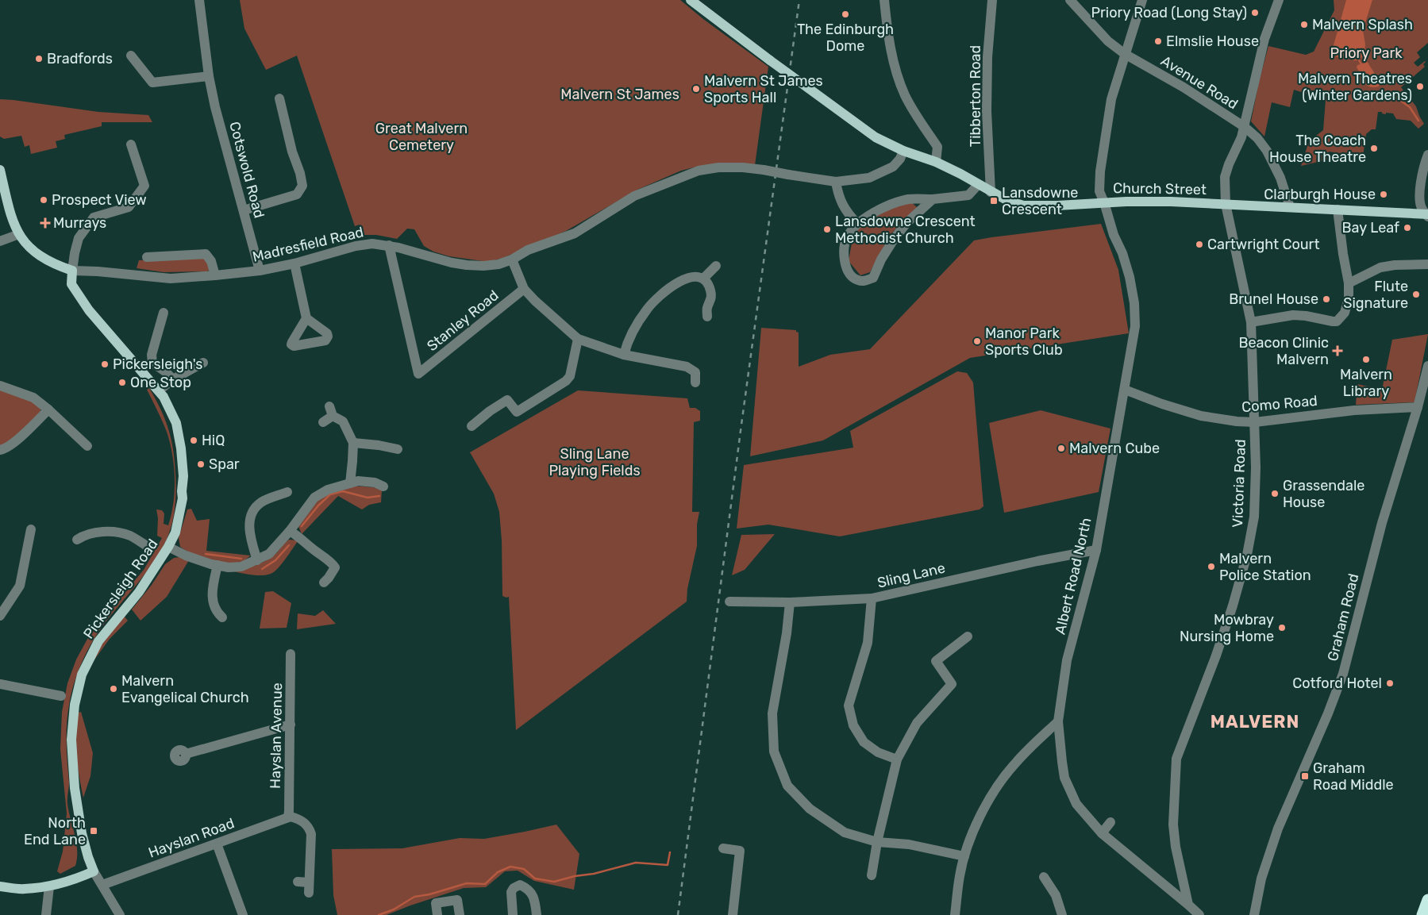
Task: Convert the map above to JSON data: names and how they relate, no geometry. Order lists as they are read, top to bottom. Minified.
{"streets":{"main road":["Church Street","Pickersleigh Road"],"street":["Avenue Road","Tibberton Road","Cotswold Road","Madresfield Road","Stanley Road","Como Road","Victoria Road","Sling Lane","Albert Road North","Graham Road","Hayslan Avenue","Hayslan Road"]},"crossings":[["Avenue Road","Church Street"],["Avenue Road","Victoria Road"],["Avenue Road","Albert Road North"],["Tibberton Road","Church Street"],["Cotswold Road","Madresfield Road"],["Church Street","Victoria Road"],["Church Street","Albert Road North"],["Madresfield Road","Stanley Road"],["Madresfield Road","Pickersleigh Road"],["Como Road","Victoria Road"],["Como Road","Albert Road North"],["Como Road","Graham Road"],["Victoria Road","Albert Road North"],["Sling Lane","Albert Road North"],["Pickersleigh Road","Hayslan Road"],["Hayslan Avenue","Hayslan Road"]],"districts":["MALVERN"],"parks":["Priory Park","Malvern St James","Great Malvern Cemetery","Sling Lane Playing Fields"],"places":{"other":["Priory Road (Long Stay)","The Edinburgh Dome","Malvern Splash","Elmslie House","Bradfords","Malvern Theatres (Winter Gardens)","Malvern St James Sports Hall","The Coach House Theatre","Clarburgh House","Prospect View","Bay Leaf","Lansdowne Crescent Methodist Church","Cartwright Court","Flute Signature","Brunel House","Manor Park Sports Club","Malvern Library","Pickersleigh's","One Stop","HiQ","Malvern Cube","Spar","Grassendale House","Malvern Police Station","Mowbray Nursing Home","Cotford Hotel","Malvern Evangelical Church"],"transit":["Lansdowne Crescent","Graham Road Middle","North End Lane"],"health":["Murrays","Beacon Clinic Malvern"]}}
